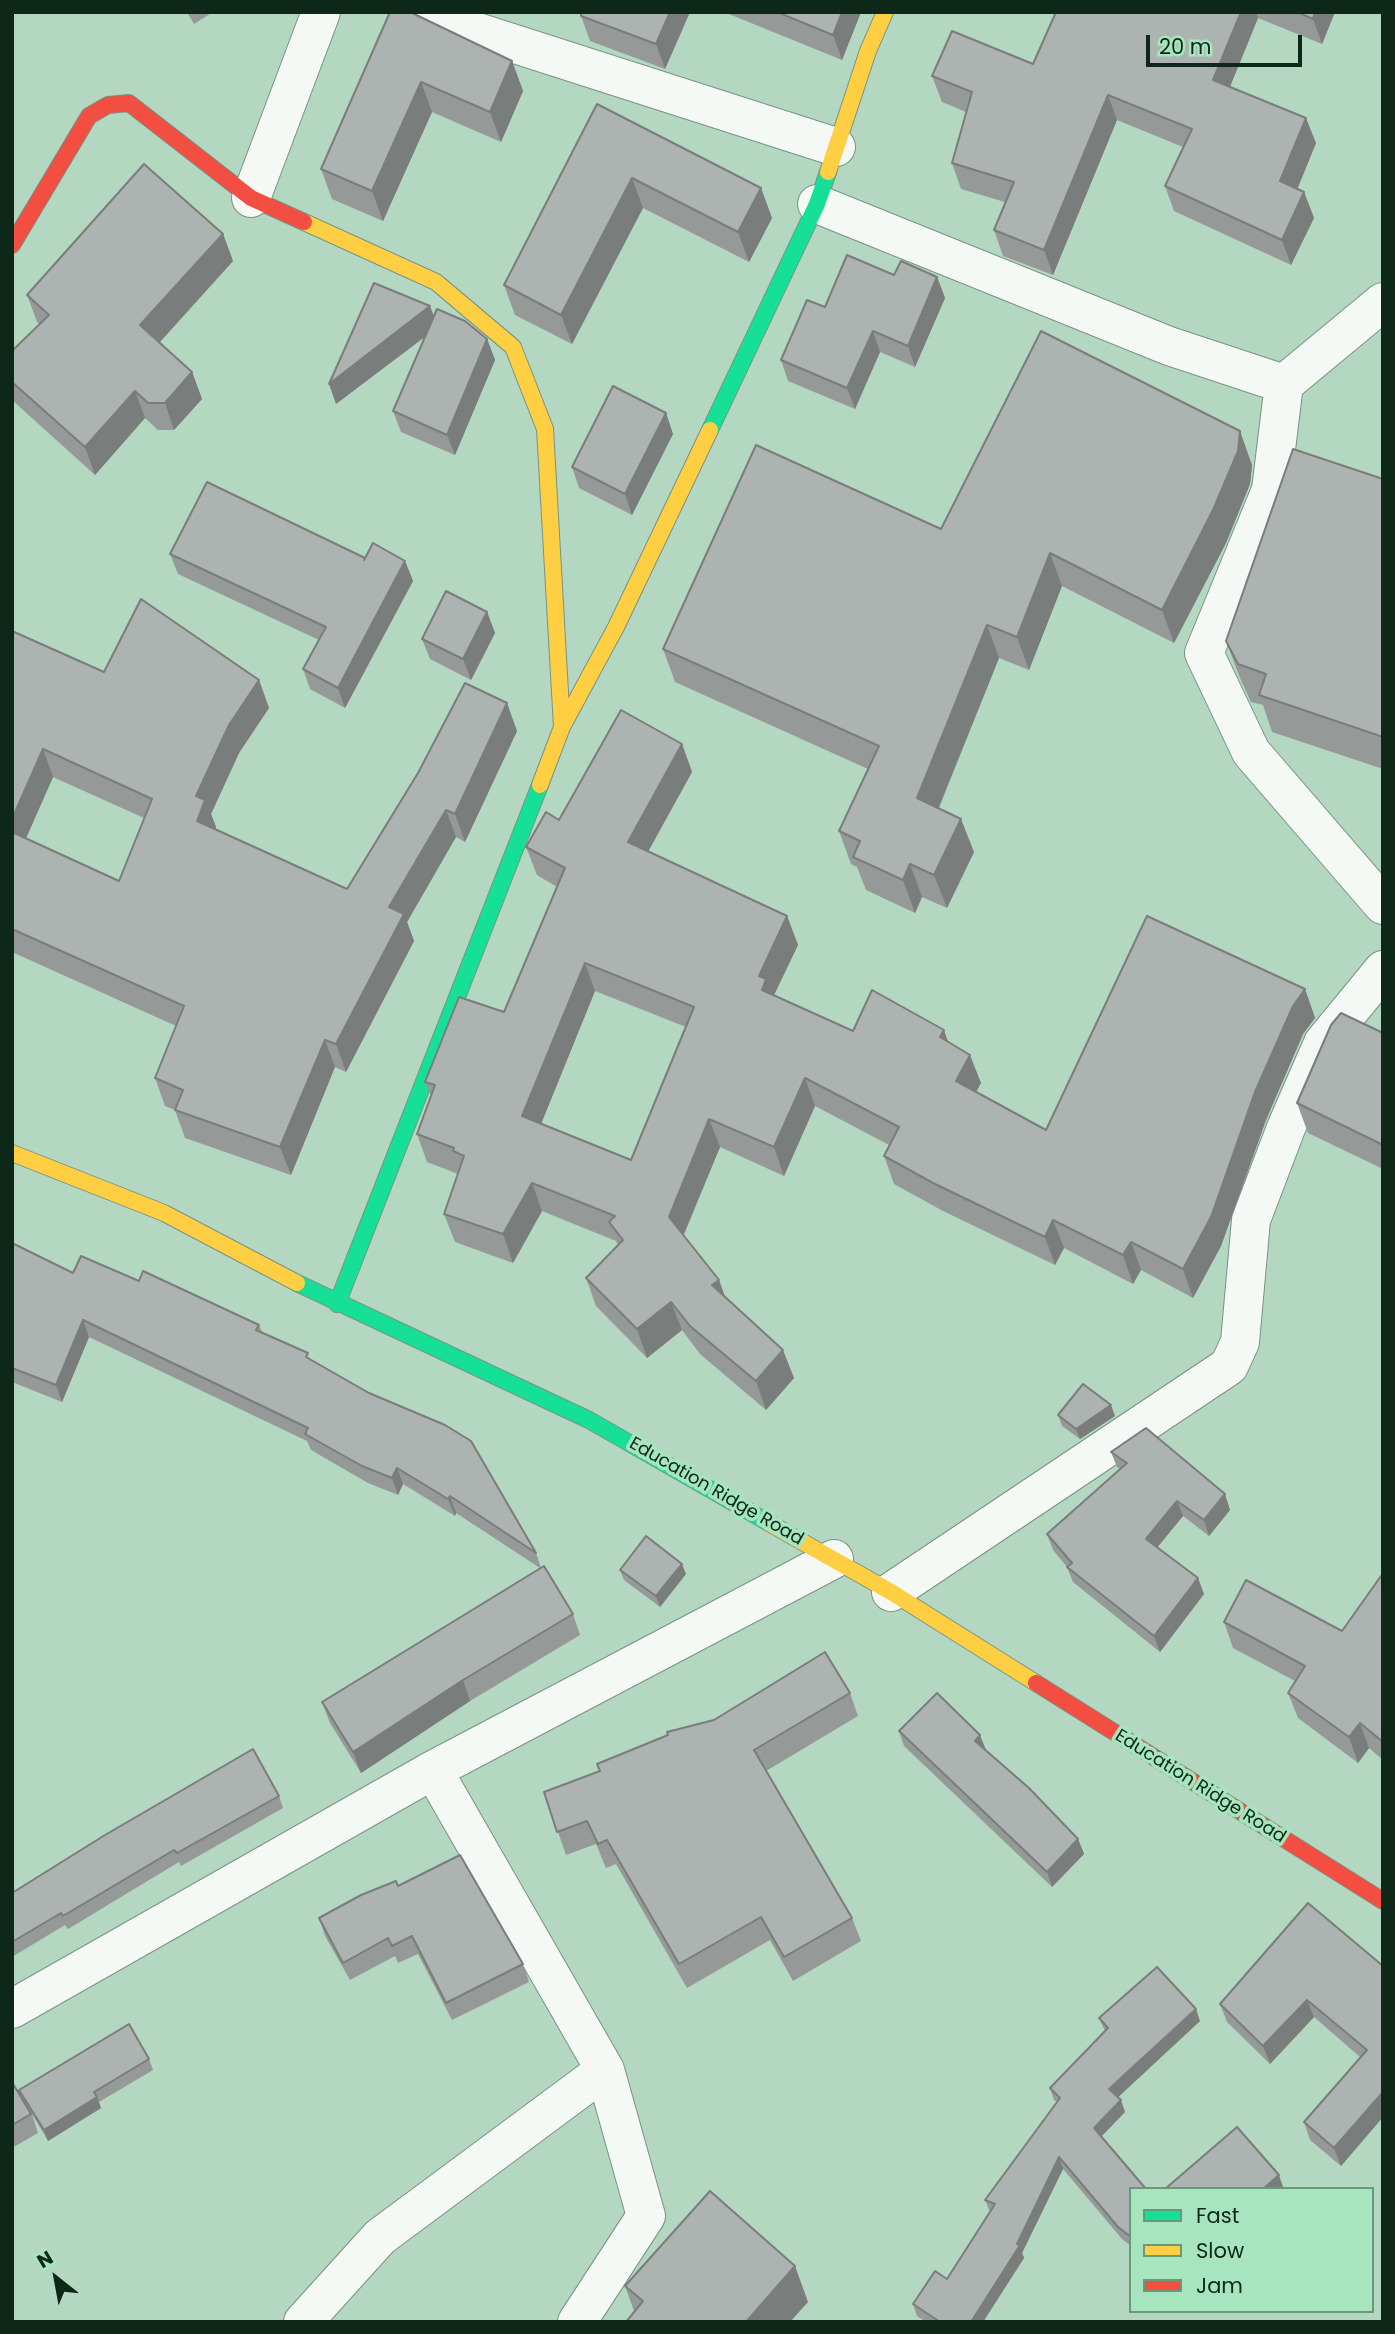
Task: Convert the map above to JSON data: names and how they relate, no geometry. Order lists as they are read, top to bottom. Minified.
{"streets":{"street":["Education Ridge Road"]},"legend":["Fast","Slow","Jam"],"scale_bar":"20 m","north":"top left"}
